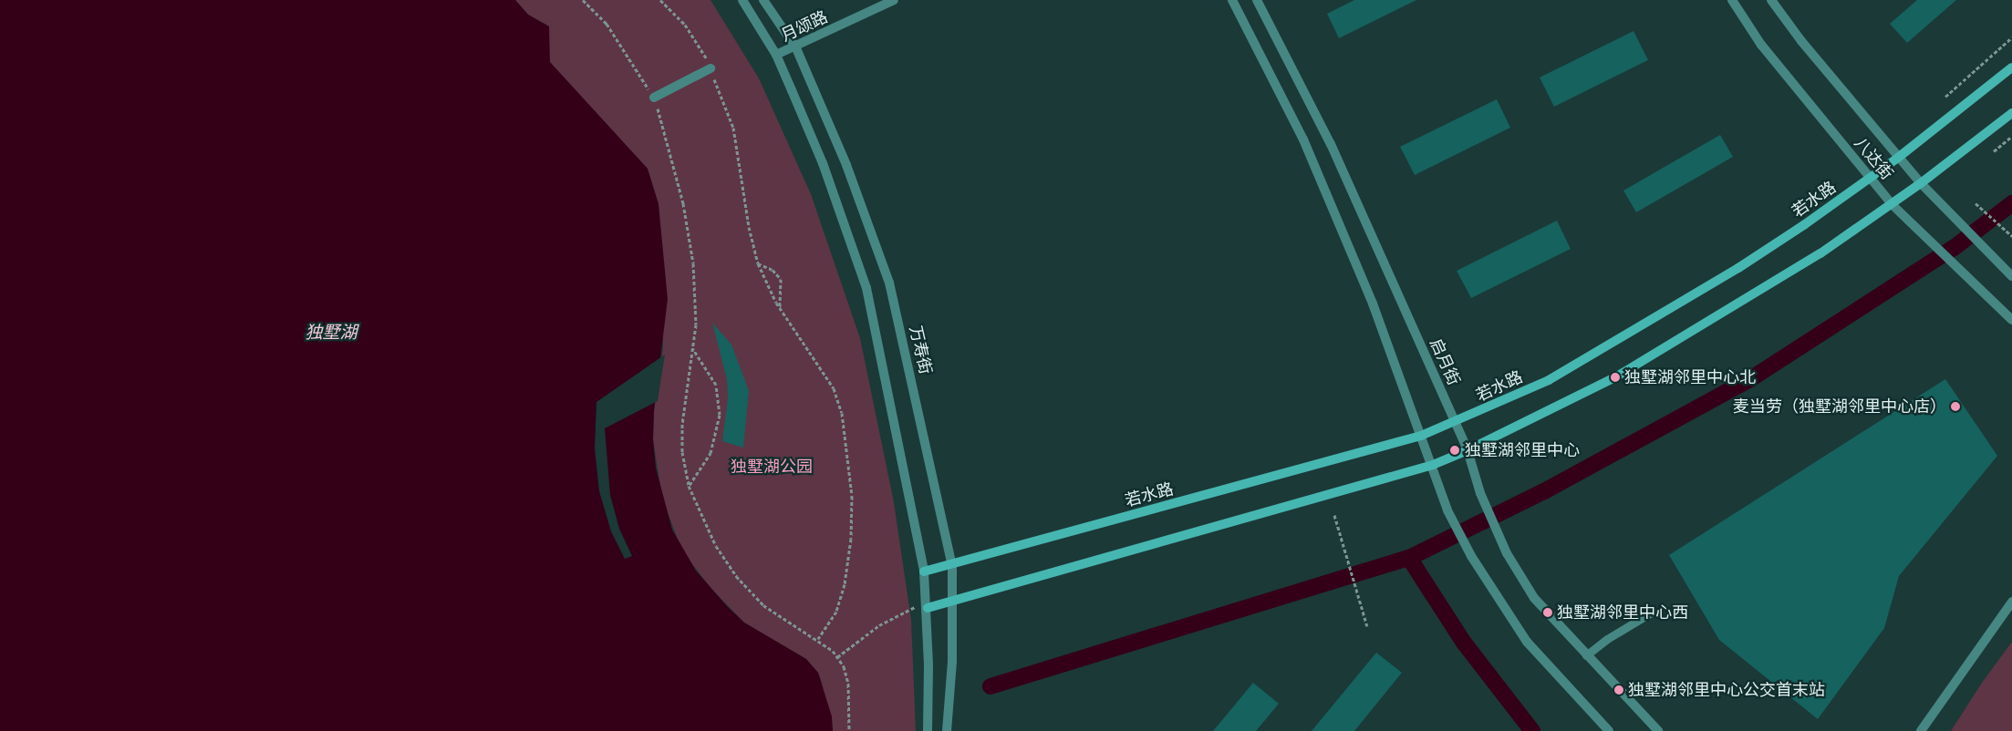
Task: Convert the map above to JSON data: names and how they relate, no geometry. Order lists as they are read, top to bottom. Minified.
{"streets":{"main road":["若水路"],"street":["月颂路","八达街","万寿街","启月街"]},"crossings":[["月颂路","万寿街"],["八达街","若水路"],["若水路","万寿街"],["若水路","启月街"]],"water":["独墅湖"],"parks":["独墅湖公园"],"places":["独墅湖邻里中心北","麦当劳（独墅湖邻里中心店）","独墅湖邻里中心","独墅湖邻里中心西","独墅湖邻里中心公交首末站"]}
